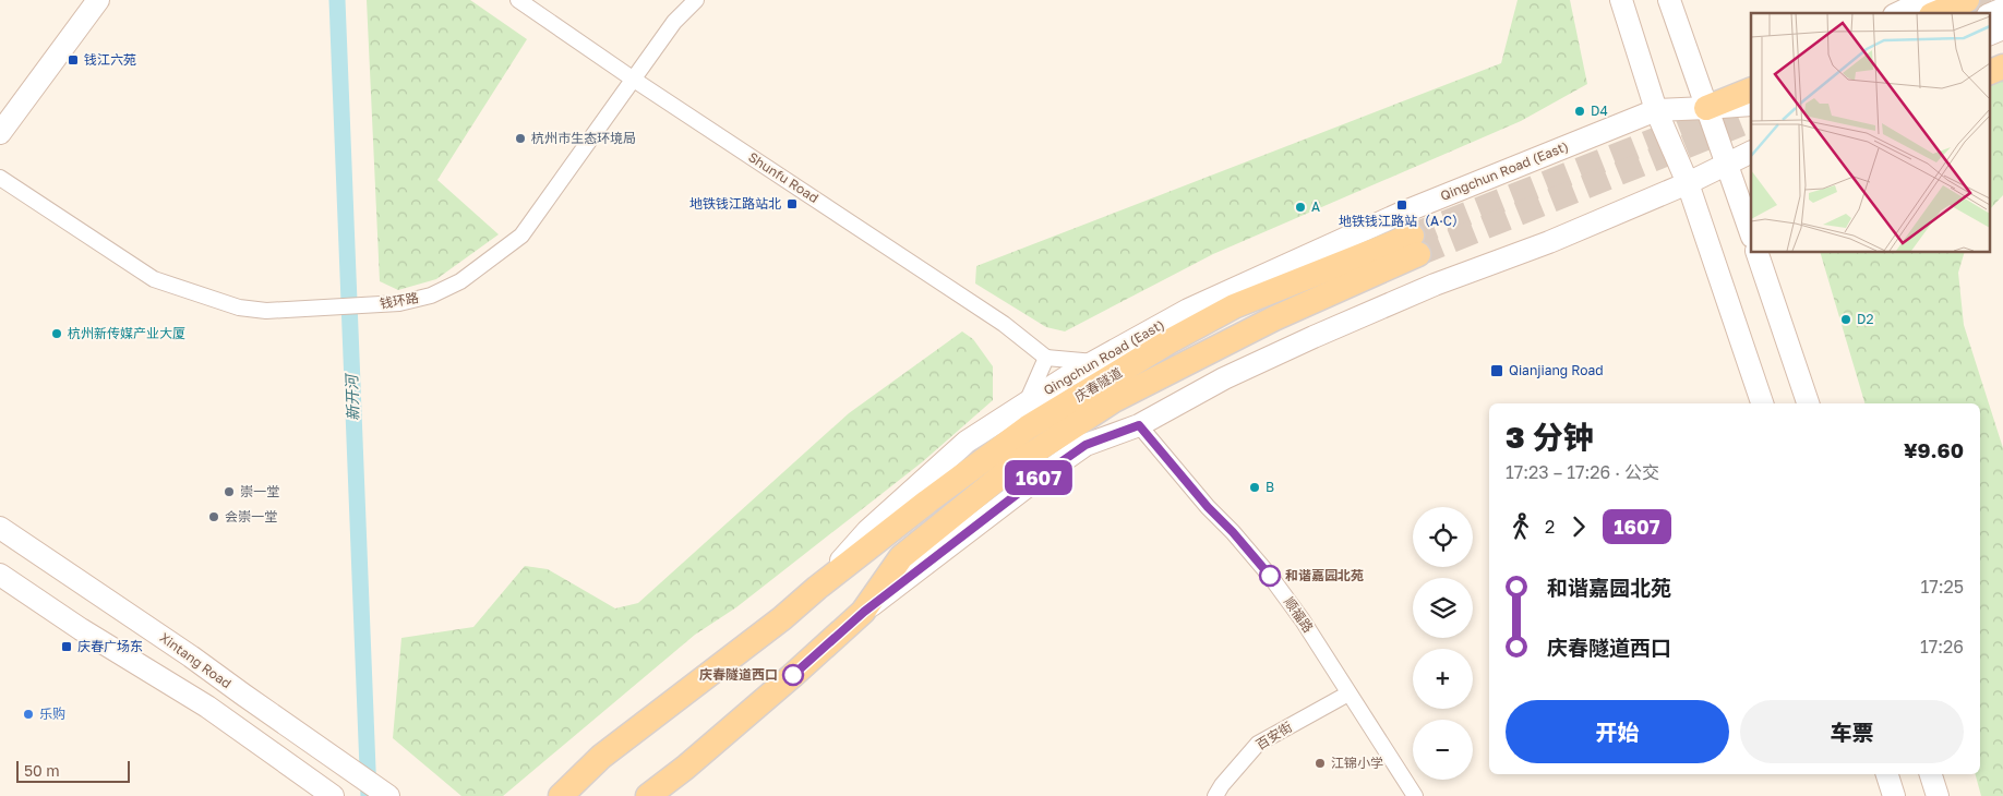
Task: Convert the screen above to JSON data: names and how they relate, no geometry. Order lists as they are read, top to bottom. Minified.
{"streets":{"main road":["Qingchun Road (East)","庆春隧道","Xintang Road"],"street":["Shunfu Road","钱环路","顺福路","百安街"]},"crossings":[["Qingchun Road (East)","庆春隧道"],["Shunfu Road","钱环路"],["顺福路","百安街"]],"water":["新开河"],"places":{"transit":["钱江六苑","地铁钱江路站北","地铁钱江路站（A·C）","Qianjiang Road","庆春广场东"],"other":["D4","杭州市生态环境局","A","D2","杭州新传媒产业大厦","B","崇一堂","会崇一堂","和谐嘉园北苑","庆春隧道西口","乐购","江锦小学"]},"lines":["bus line 1607"],"scale_bar":"50 m","page":{"on_map":"1607","heading":["3 分钟","17:23 – 17:26 · 公交","¥9.60"],"legs":["2","1607"],"map_buttons":["+","−"],"list":[{"name":"和谐嘉园北苑","value":"17:25"},{"name":"庆春隧道西口","value":"17:26"}],"buttons":["开始","车票"],"scale":"50 m"}}
